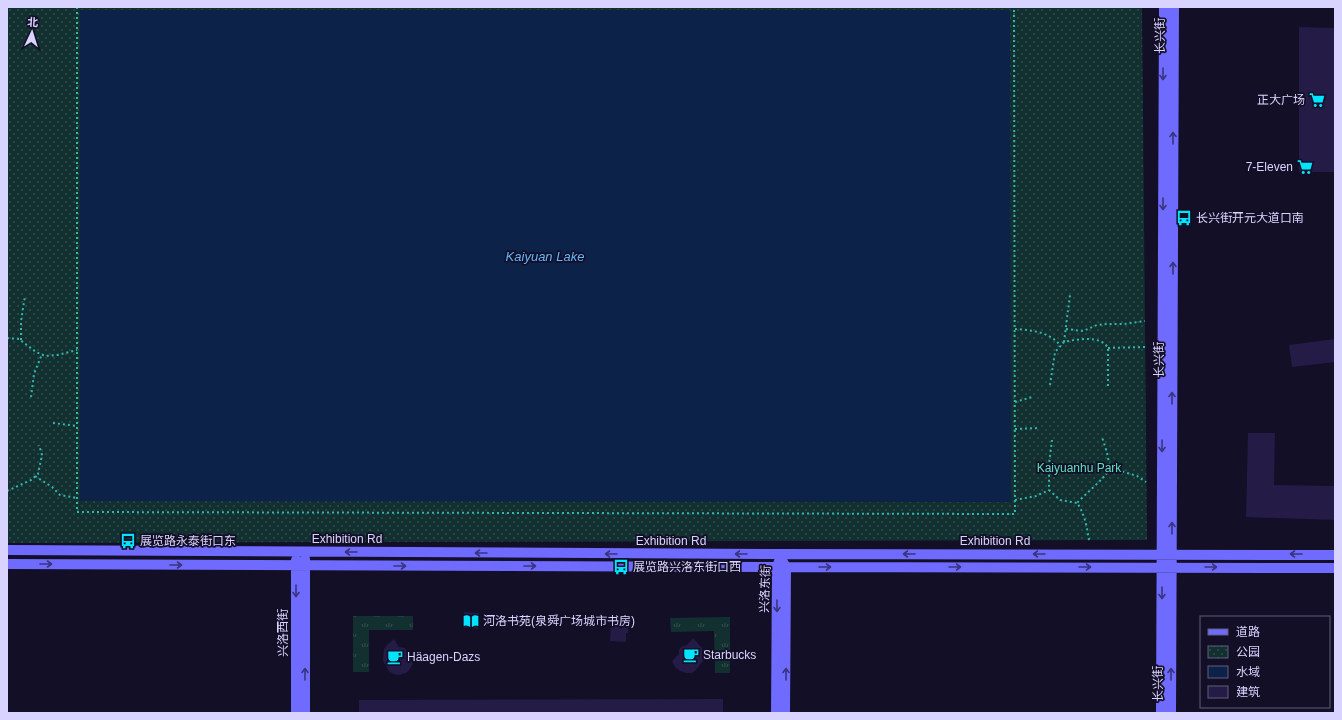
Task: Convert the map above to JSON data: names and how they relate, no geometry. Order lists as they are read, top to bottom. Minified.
{"streets":{"street":["长兴街","Exhibition Rd","兴洛东街","兴洛西街"]},"crossings":[["长兴街","Exhibition Rd"],["Exhibition Rd","兴洛东街"],["Exhibition Rd","兴洛西街"]],"water":["Kaiyuan Lake"],"parks":["Kaiyuanhu Park"],"places":{"supermarket":["正大广场","7-Eleven"],"bus stop":["长兴街开元大道口南","展览路永泰街口东","展览路兴洛东街口西"],"library":["河洛书苑(泉舜广场城市书房)"],"cafe":["Starbucks","Häagen-Dazs"]},"legend":["道路","公园","水域","建筑"],"north":"top"}
